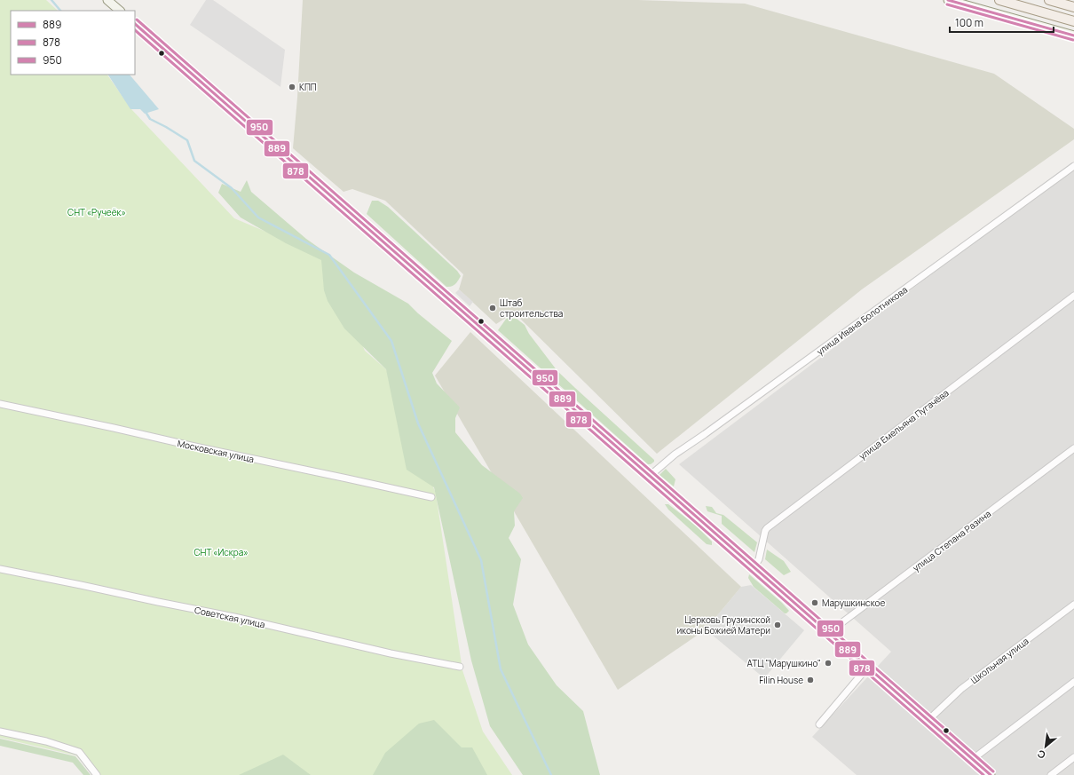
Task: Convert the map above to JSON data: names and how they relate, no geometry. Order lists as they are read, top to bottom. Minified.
{"streets":{"street":["улица Ивана Болотникова","улица Емельяна Пугачёва","Московская улица","улица Степана Разина","Советская улица","Школьная улица"]},"parks":["СНТ «Ручеёк»","СНТ «Искра»"],"places":["КПП","Штаб строительства","Марушкинское","Церковь Грузинской иконы Божией Матери","АТЦ \"Марушкино\"","Filin House"],"lines":["transit line 950","transit line 889","transit line 878"],"legend":["889","878","950"],"scale_bar":"100 m","north":"bottom left"}
